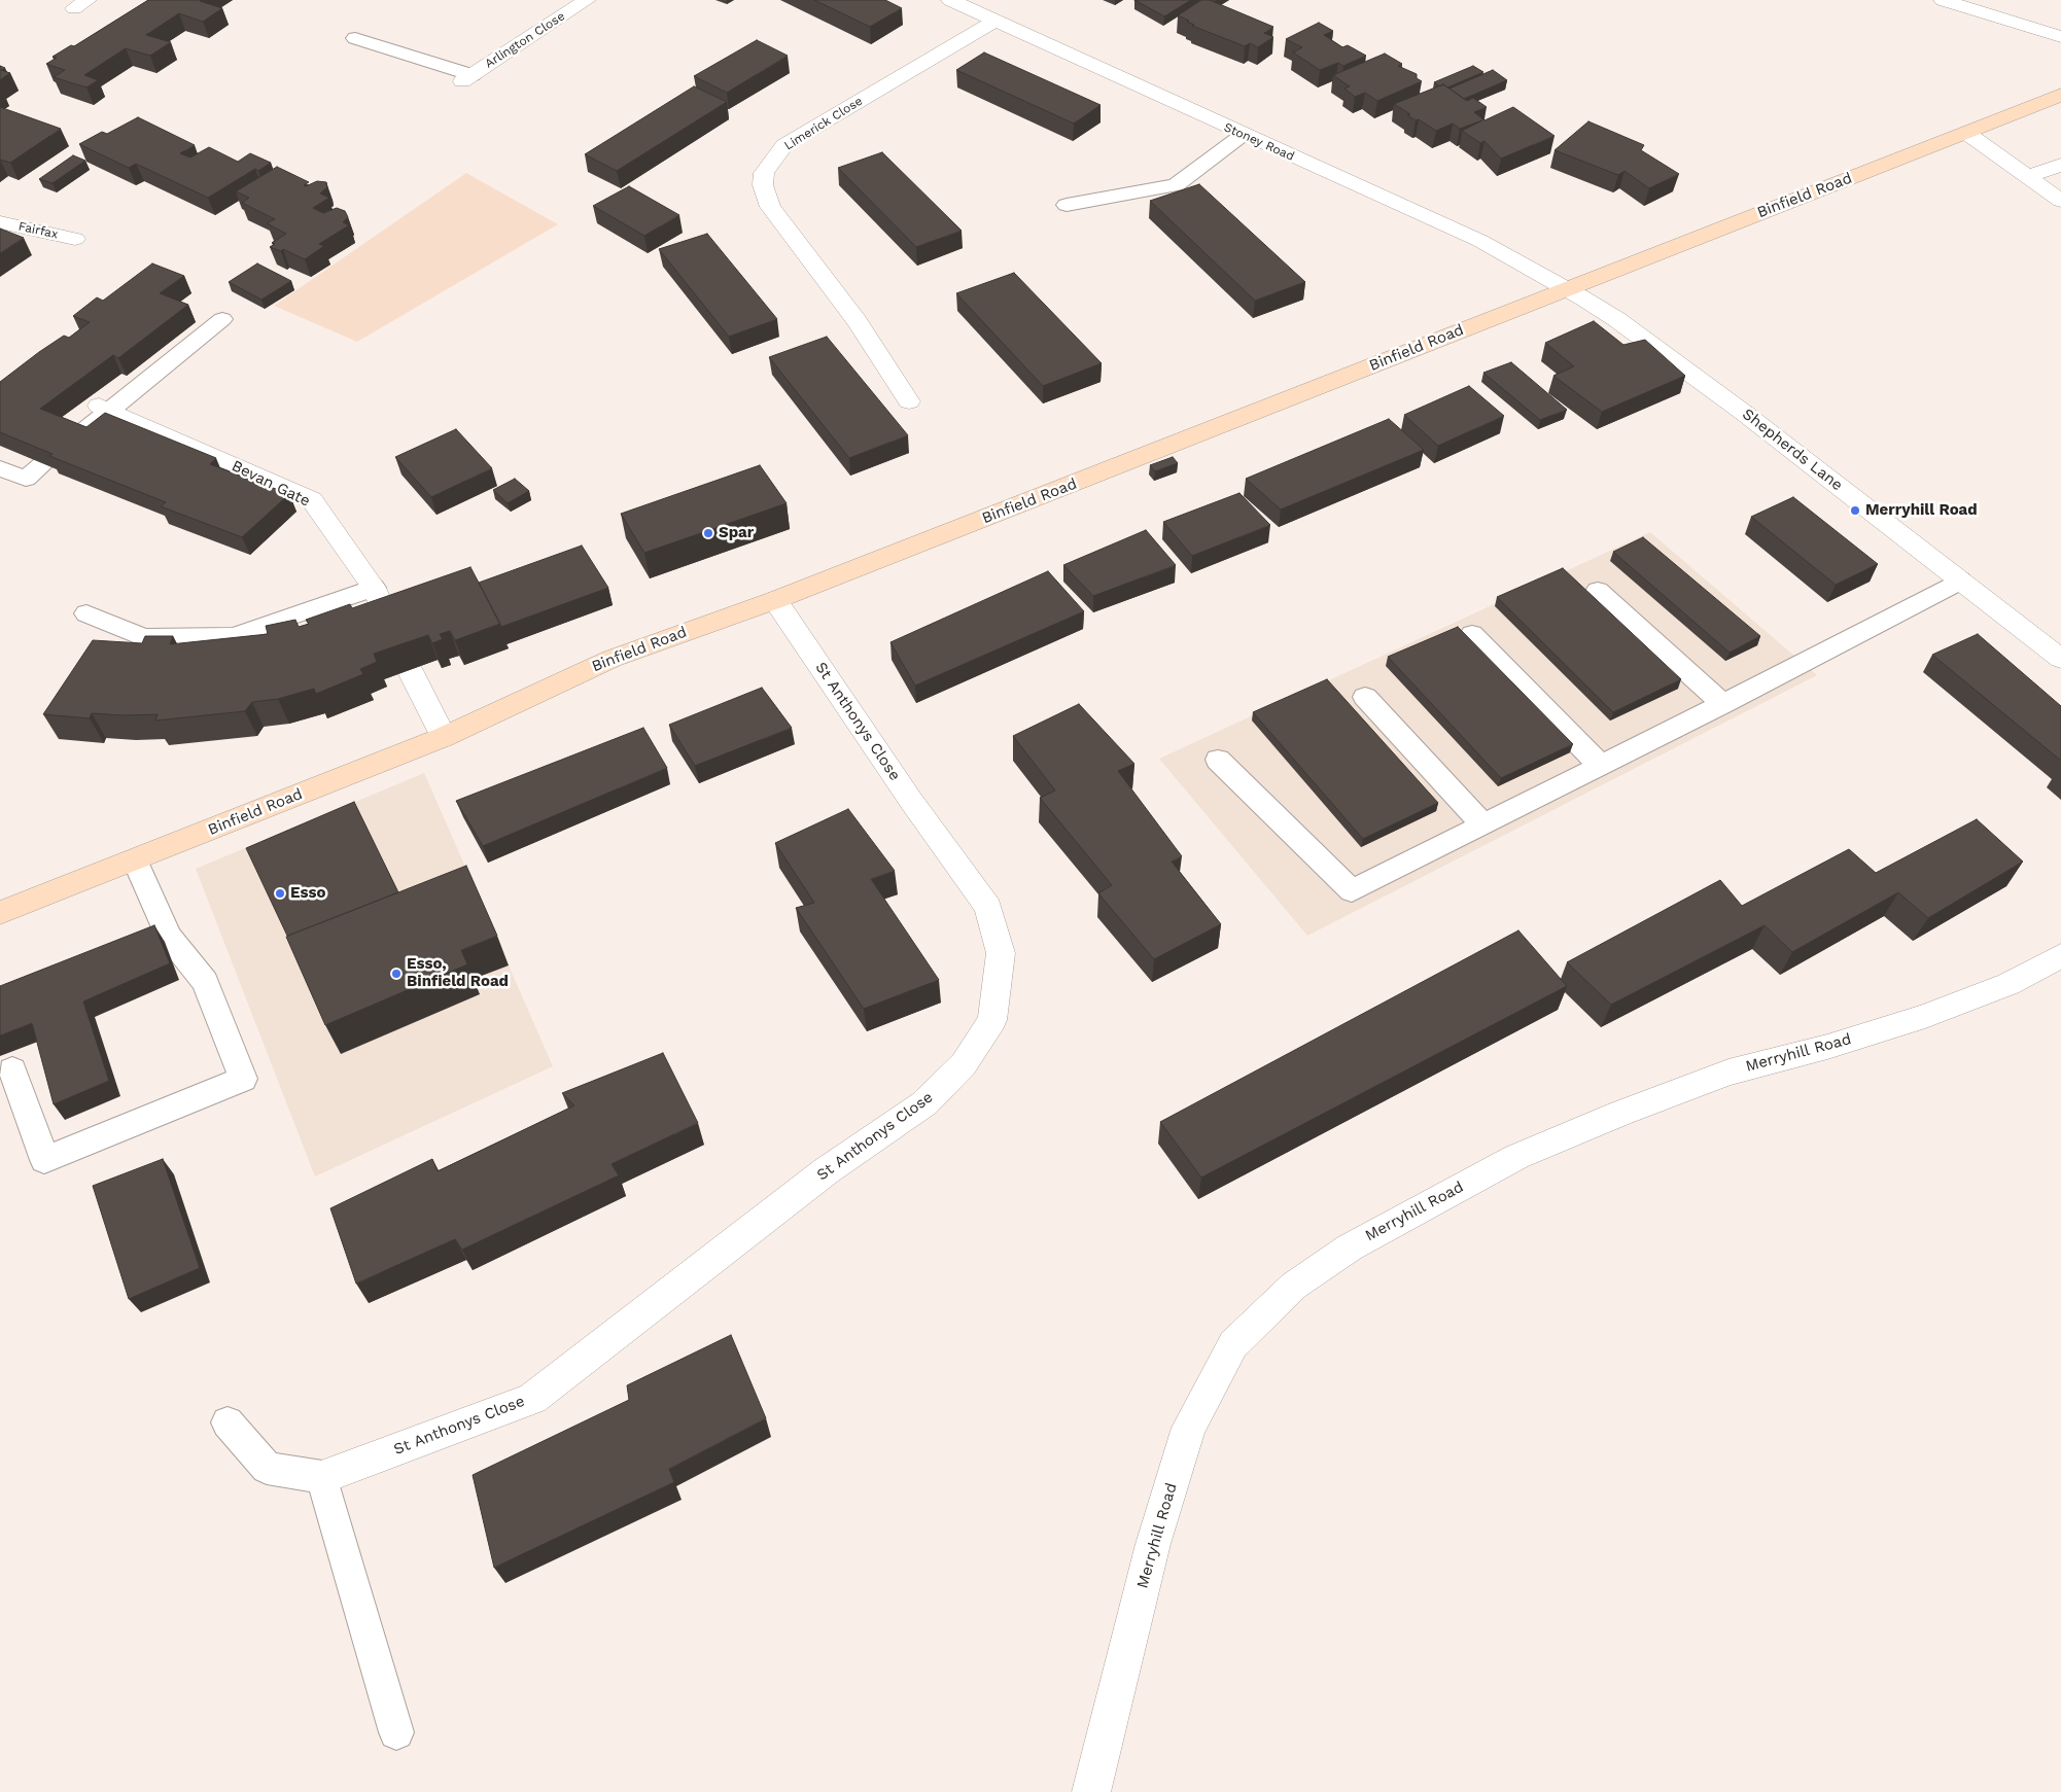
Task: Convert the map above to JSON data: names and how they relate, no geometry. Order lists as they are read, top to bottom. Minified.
{"streets":{"main road":["Binfield Road"],"street":["Arlington Close","Limerick Close","Stoney Road","Fairfax","Shepherds Lane","Bevan Gate","St Anthonys Close","Merryhill Road"]},"crossings":[["Limerick Close","Stoney Road"],["Stoney Road","Binfield Road"],["Stoney Road","Shepherds Lane"],["Binfield Road","Shepherds Lane"],["Binfield Road","St Anthonys Close"]],"places":["Merryhill Road","Spar","Esso","Esso, Binfield Road"]}
